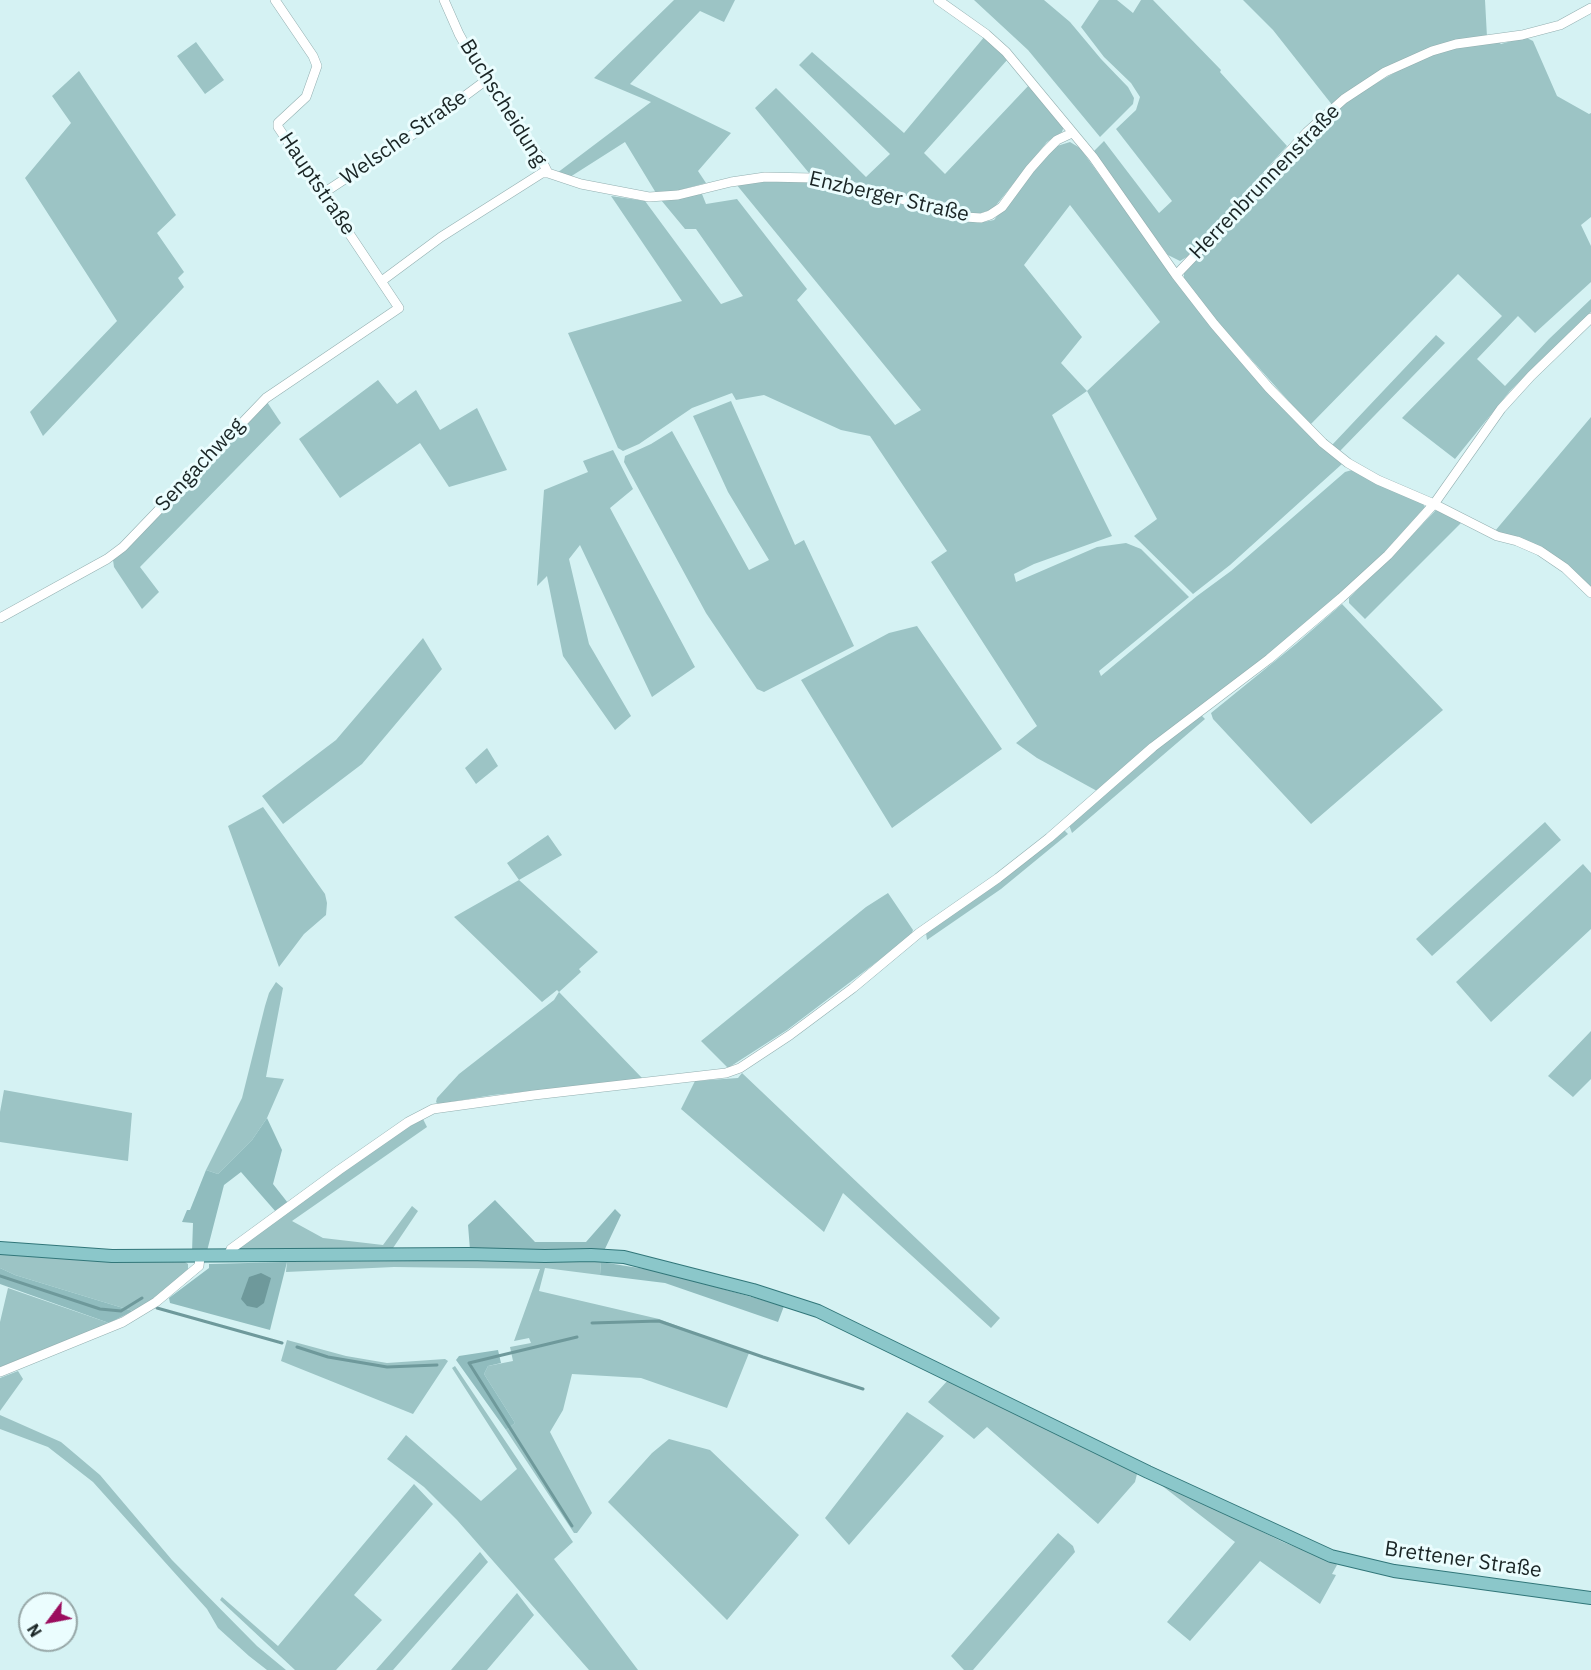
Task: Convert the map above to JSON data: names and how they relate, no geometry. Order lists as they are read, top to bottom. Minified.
{"streets":{"main road":["Brettener Straße"],"street":["Buchscheidung","Welsche Straße","Herrenbrunnenstraße","Hauptstraße","Enzberger Straße","Sengachweg"]},"crossings":[["Buchscheidung","Welsche Straße"],["Buchscheidung","Enzberger Straße"],["Welsche Straße","Hauptstraße"],["Hauptstraße","Sengachweg"]],"north":"bottom left"}
